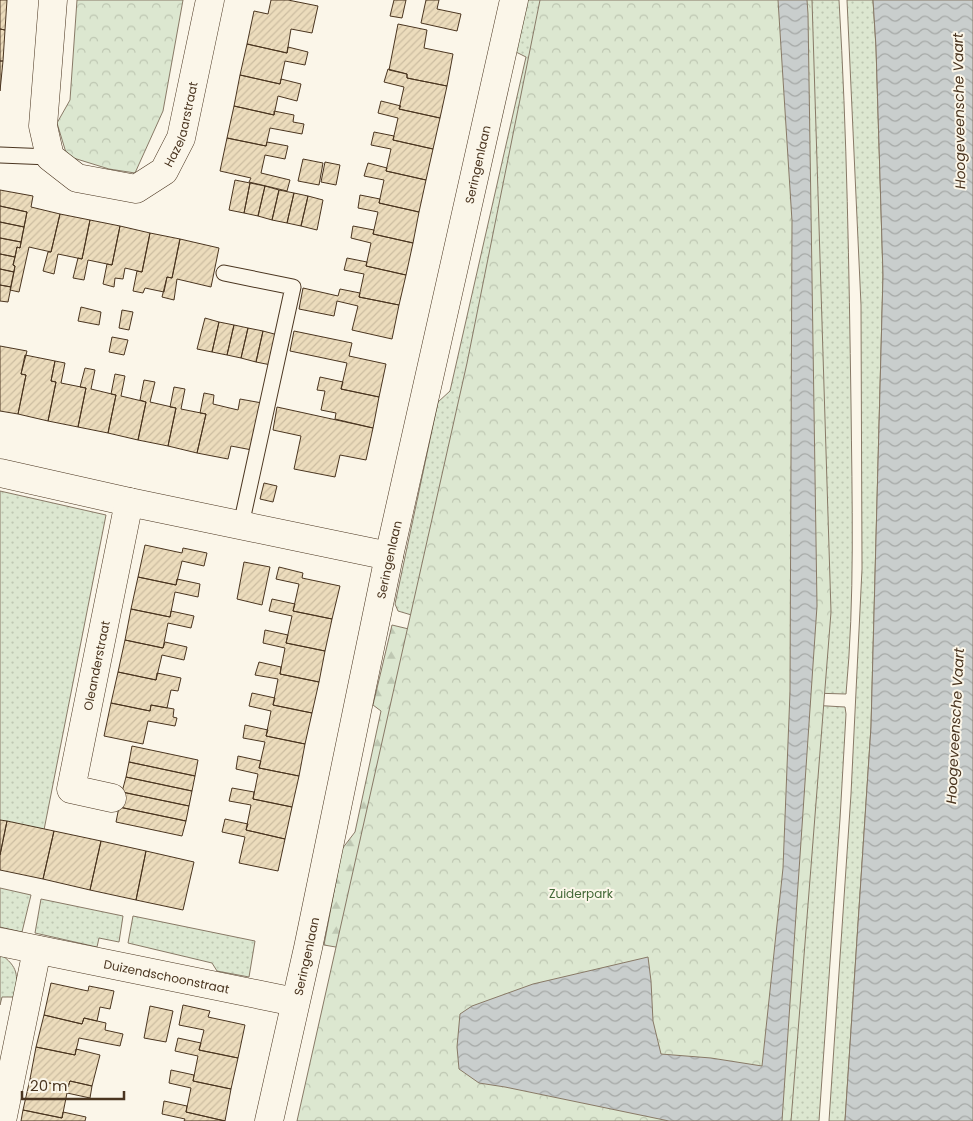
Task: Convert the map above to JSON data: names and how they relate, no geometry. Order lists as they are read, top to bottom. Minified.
{"streets":{"street":["Hazelaarstraat","Seringenlaan","Oleanderstraat","Duizendschoonstraat"]},"crossings":[["Seringenlaan","Duizendschoonstraat"]],"water":["Hoogeveensche Vaart"],"parks":["Zuiderpark"],"scale_bar":"20 m"}
